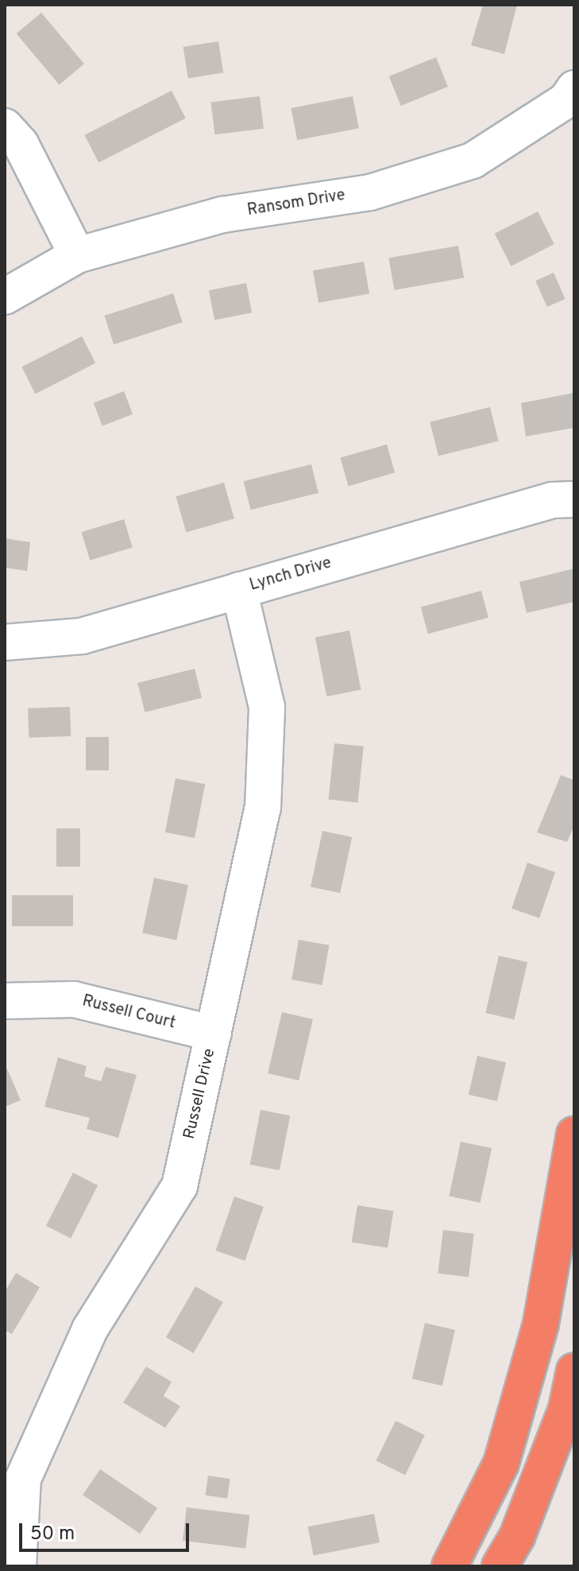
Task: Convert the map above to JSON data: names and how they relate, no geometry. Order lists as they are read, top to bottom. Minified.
{"streets":{"street":["Ransom Drive","Lynch Drive","Russell Court","Russell Drive"]},"crossings":[["Lynch Drive","Russell Drive"],["Russell Court","Russell Drive"]],"scale_bar":"50 m"}
